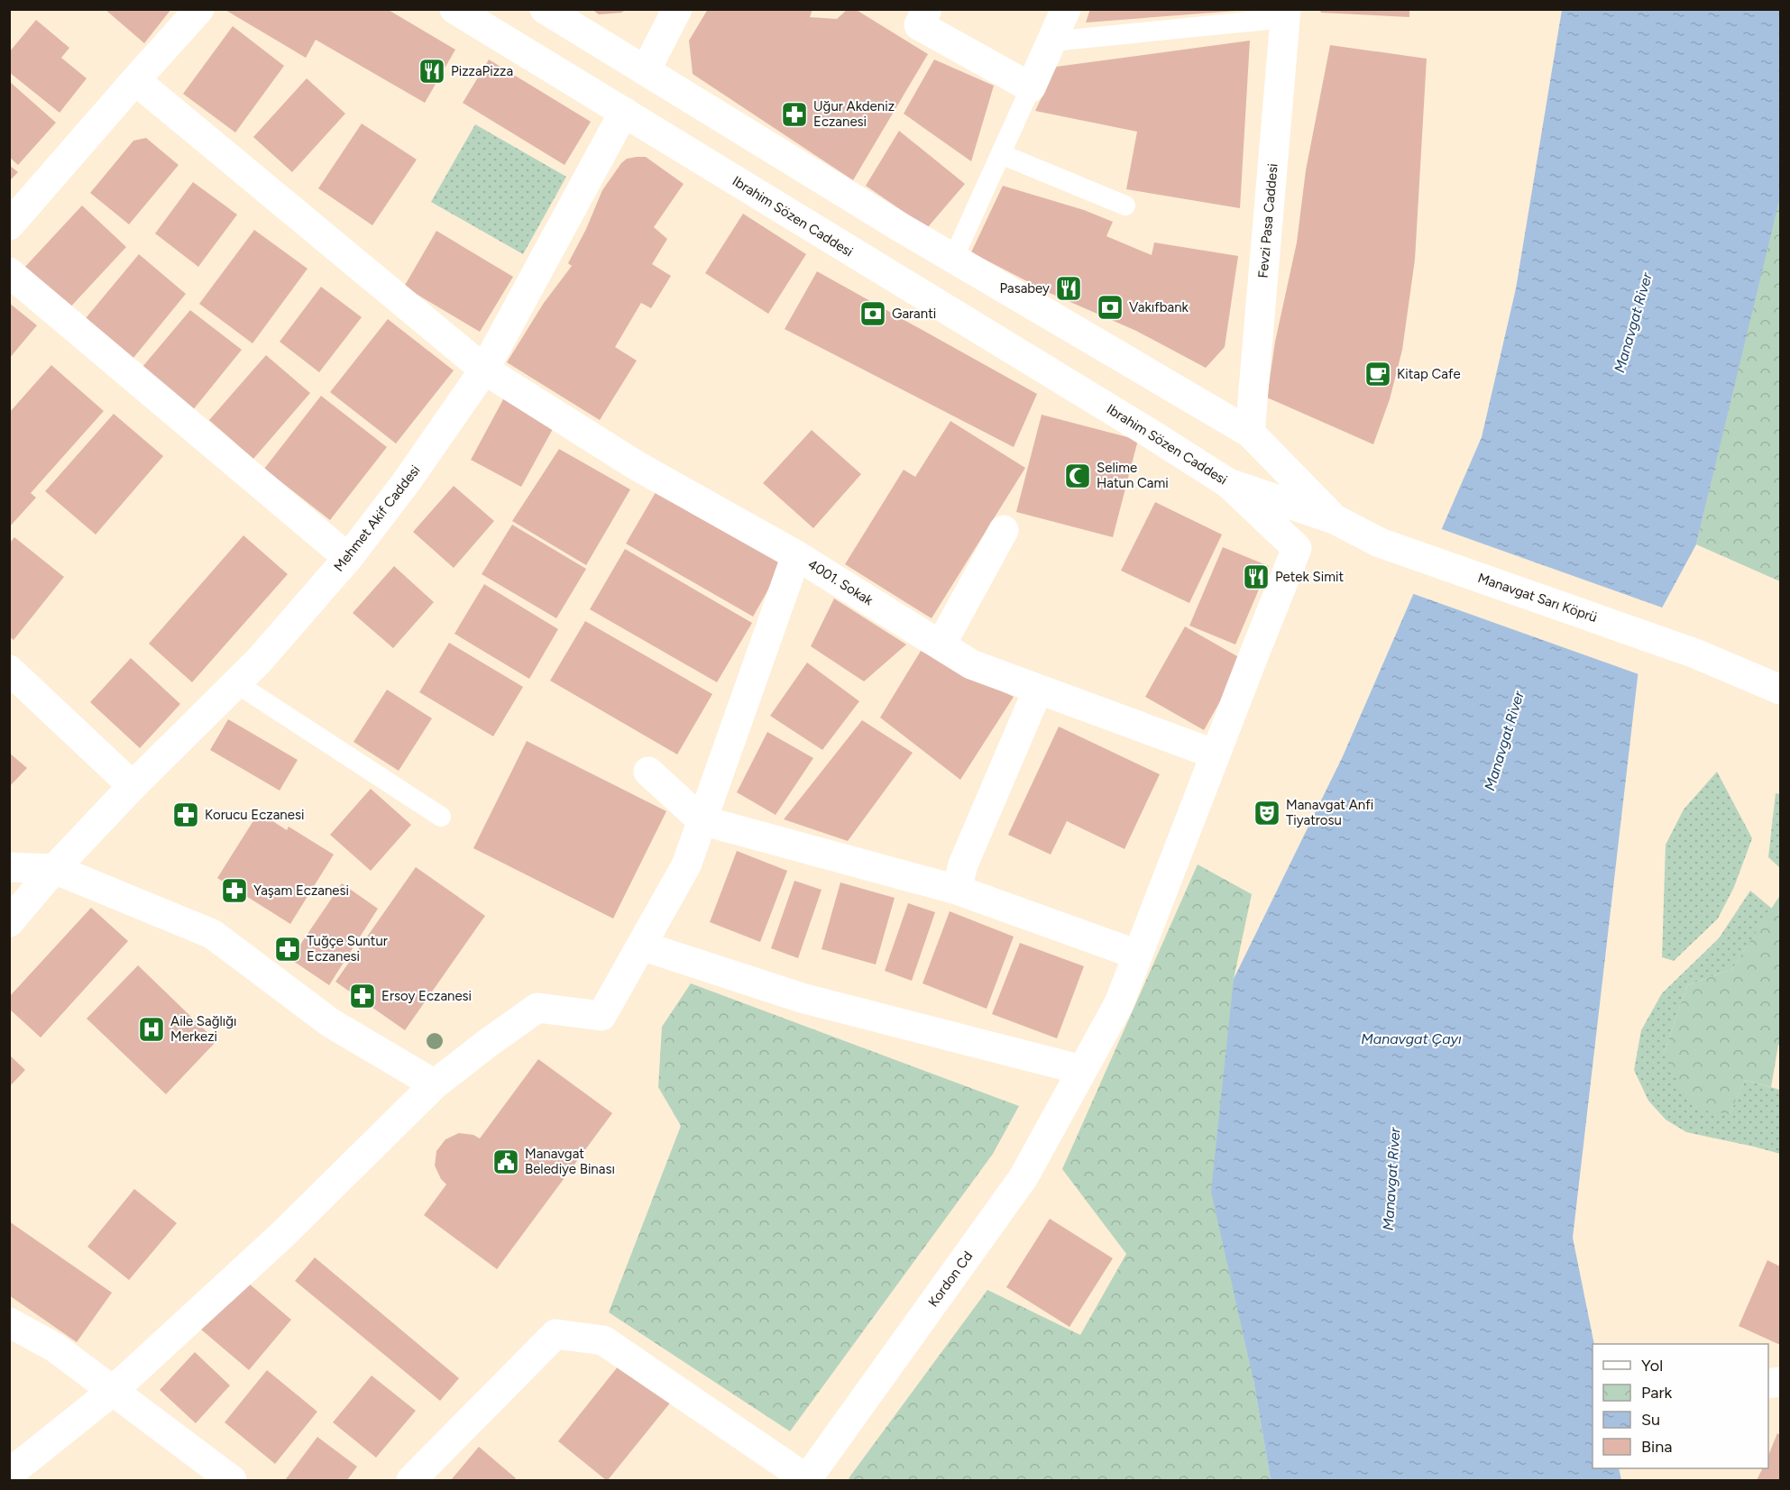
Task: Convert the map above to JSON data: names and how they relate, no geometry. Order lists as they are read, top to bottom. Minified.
{"streets":{"street":["Ibrahim Sözen Caddesi","Fevzi Pasa Caddesi","Mehmet Akif Caddesi","4001. Sokak","Manavgat Sarı Köprü","Kordon Cd"]},"crossings":[["Ibrahim Sözen Caddesi","Mehmet Akif Caddesi"],["Ibrahim Sözen Caddesi","Manavgat Sarı Köprü"],["Ibrahim Sözen Caddesi","Kordon Cd"],["Mehmet Akif Caddesi","4001. Sokak"],["4001. Sokak","Kordon Cd"]],"water":["Manavgat River","Manavgat Çayı"],"places":{"restaurant":["PizzaPizza","Pasabey","Petek Simit"],"pharmacy":["Uğur Akdeniz Eczanesi","Korucu Eczanesi","Yaşam Eczanesi","Tuğçe Suntur Eczanesi","Ersoy Eczanesi"],"bank":["Vakıfbank","Garanti"],"cafe":["Kitap Cafe"],"mosque":["Selime Hatun Cami"],"theatre":["Manavgat Anfi Tiyatrosu"],"hospital":["Aile Sağlığı Merkezi"],"public building":["Manavgat Belediye Binası"]},"legend":["Yol","Park","Su","Bina"]}
